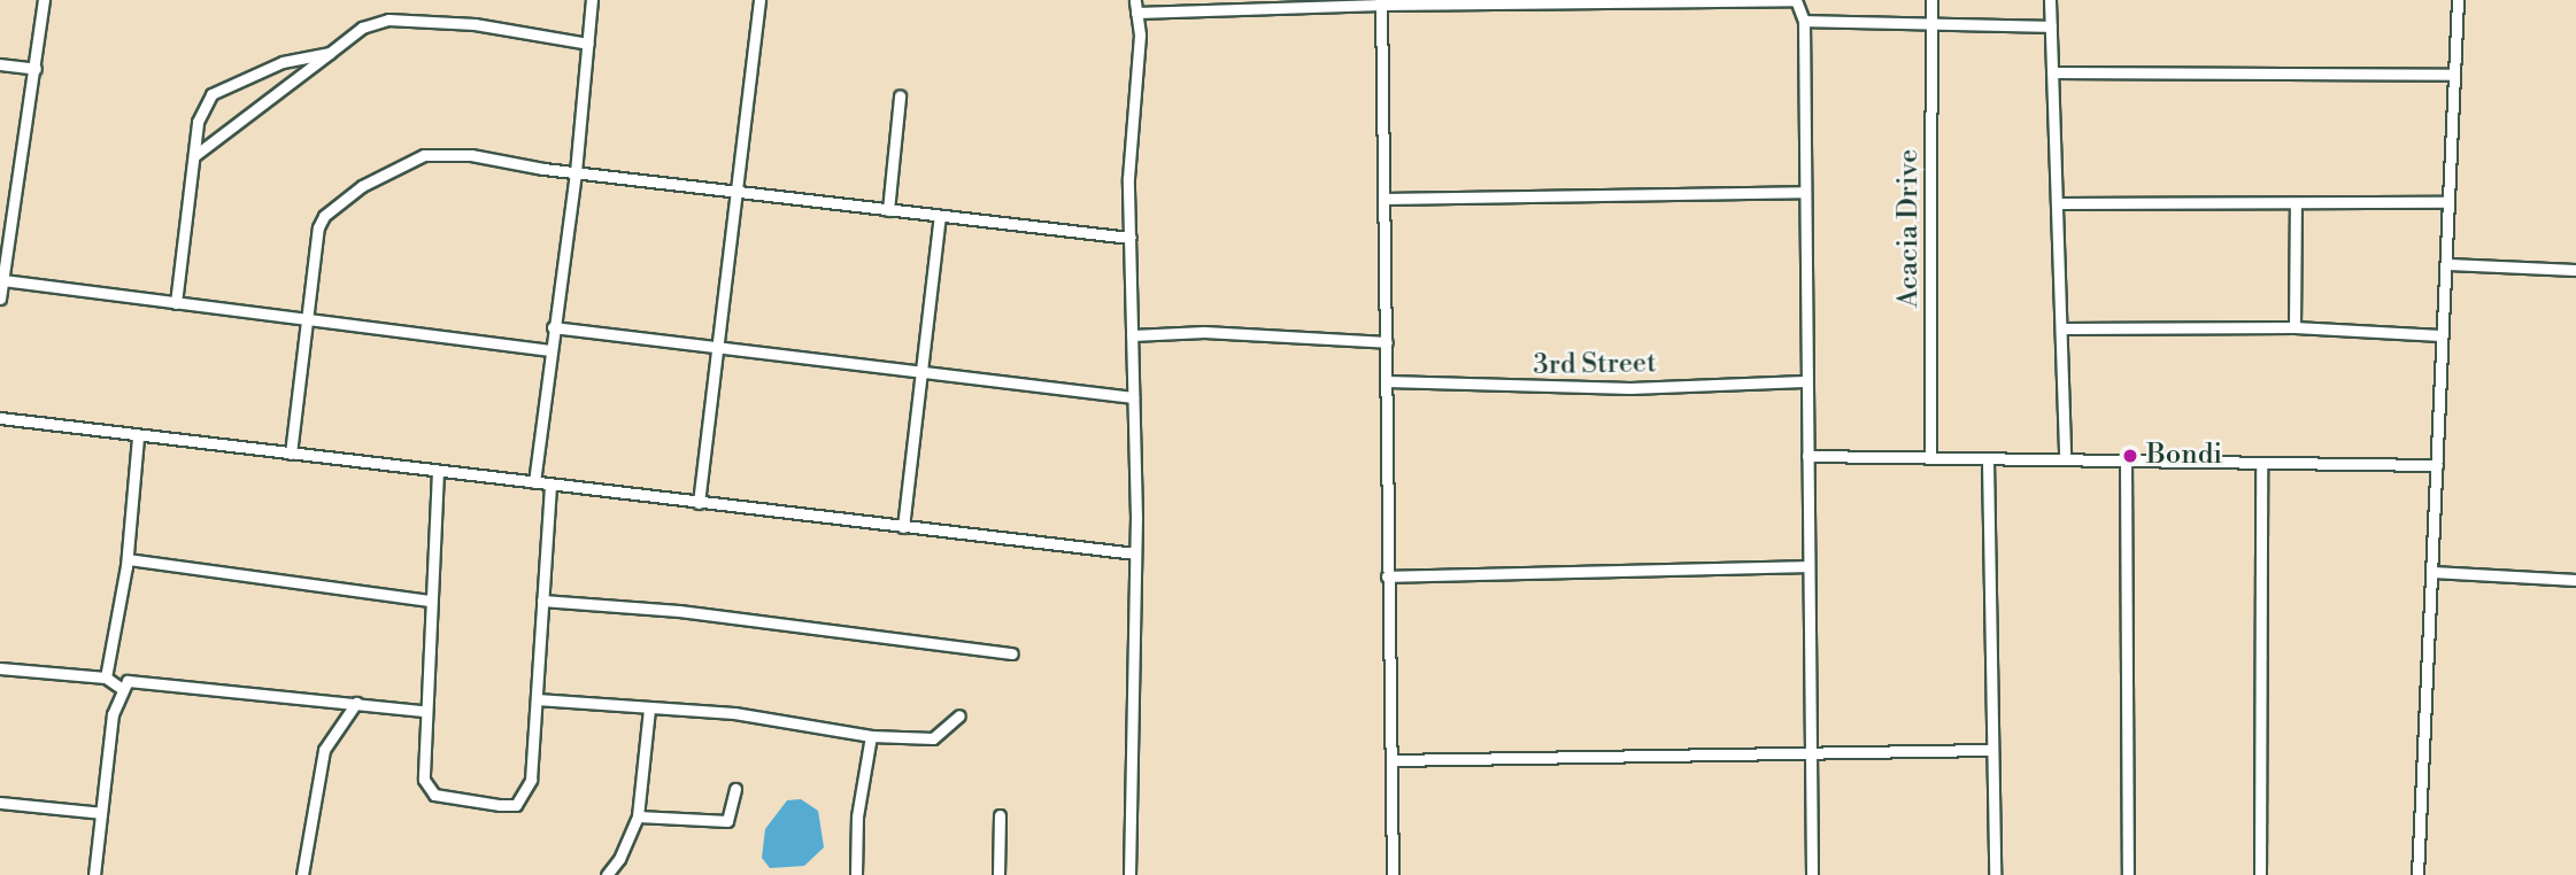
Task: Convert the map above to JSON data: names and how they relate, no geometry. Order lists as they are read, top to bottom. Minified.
{"streets":{"street":["Acacia Drive","3rd Street"]},"places":["Bondi"]}
